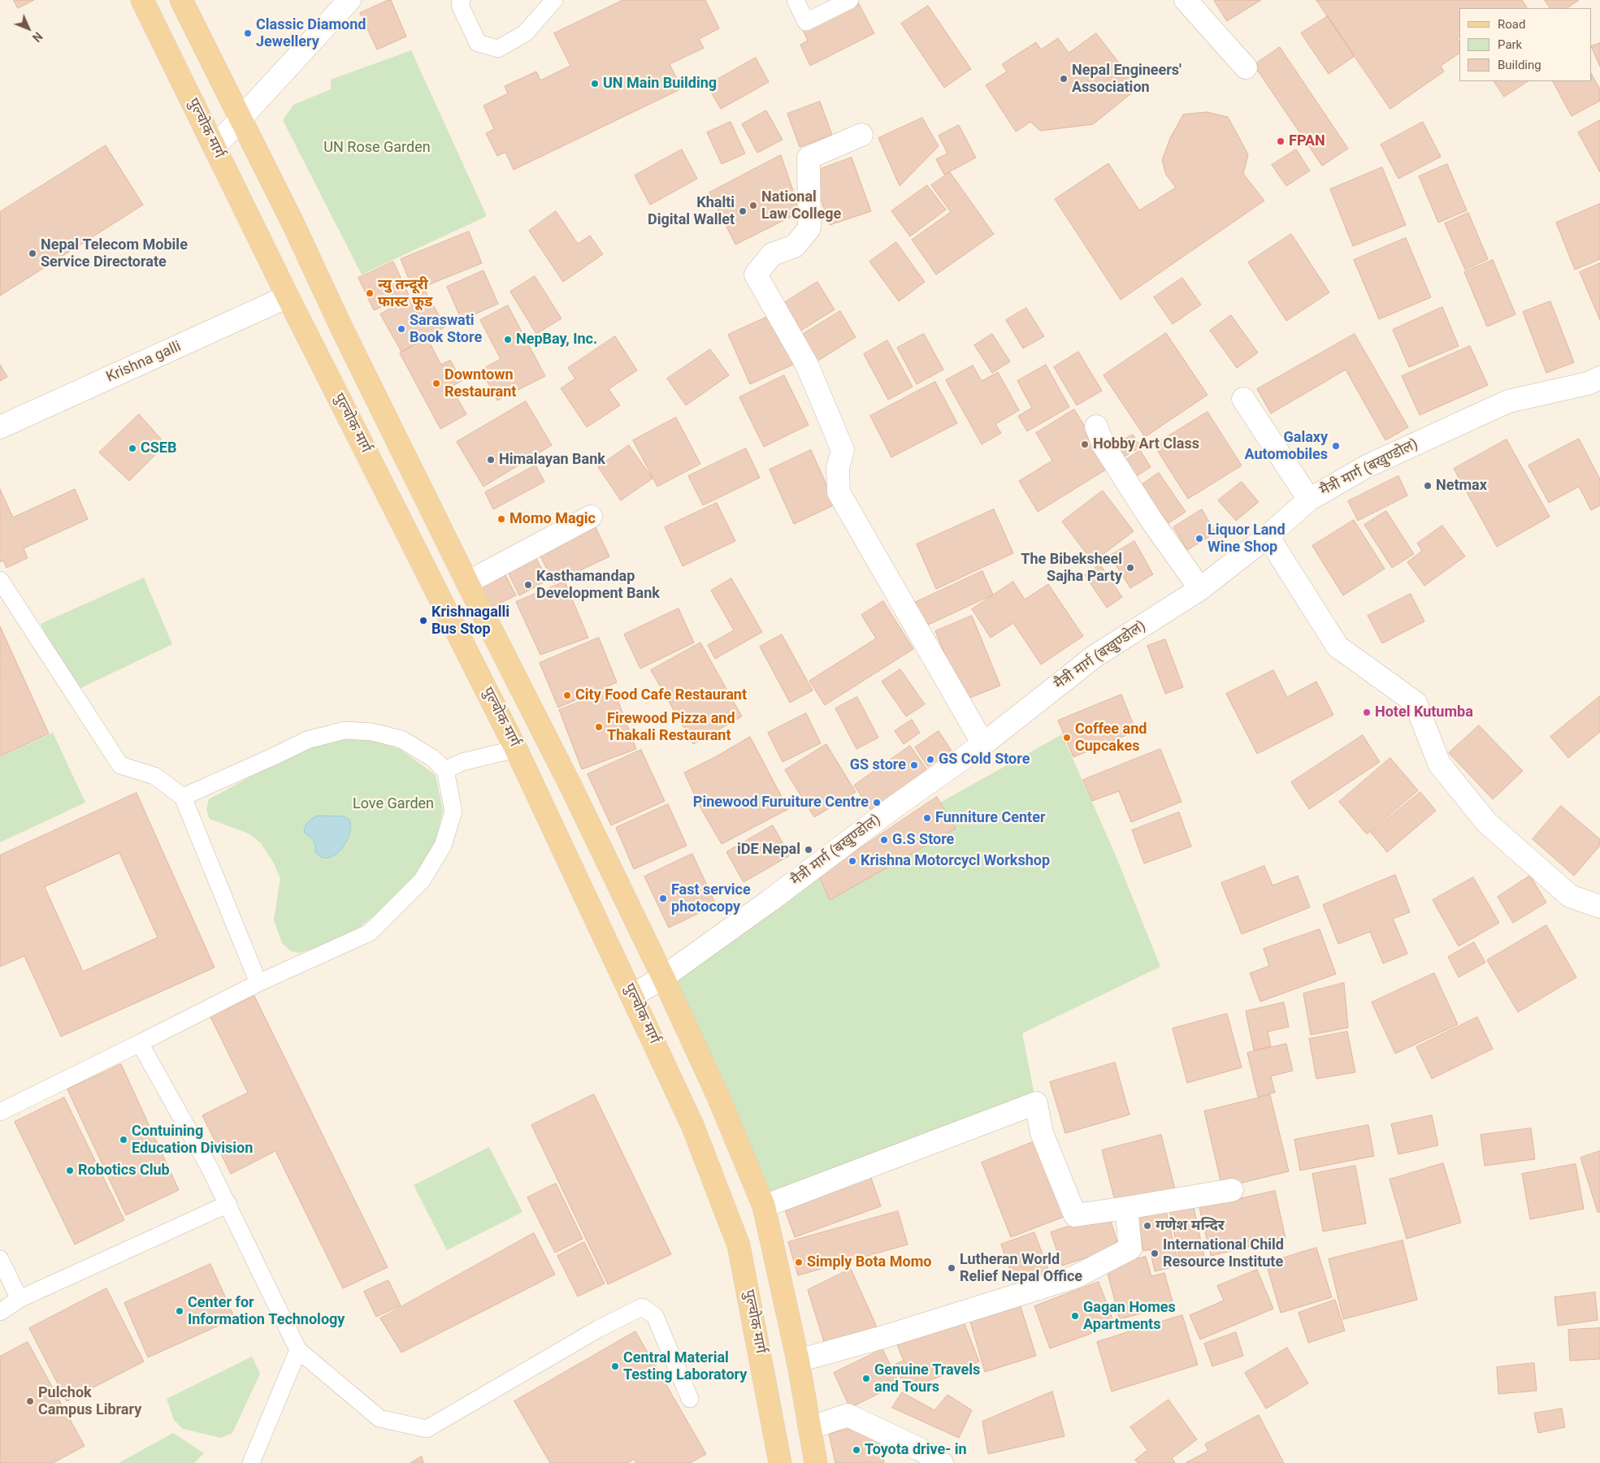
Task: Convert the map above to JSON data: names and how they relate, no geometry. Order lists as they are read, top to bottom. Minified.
{"streets":{"main road":["पुल्चोक मार्ग"],"street":["Krishna galli","मैत्री मार्ग (बखुण्डोल)"]},"crossings":[["पुल्चोक मार्ग","Krishna galli"],["पुल्चोक मार्ग","मैत्री मार्ग (बखुण्डोल)"]],"parks":["UN Rose Garden","Love Garden"],"places":["Classic Diamond Jewellery","Nepal Engineers' Association","UN Main Building","FPAN","National Law College","Khalti Digital Wallet","Nepal Telecom Mobile Service Directorate","न्यु तन्दूरी फास्ट फूड","Saraswati Book Store","NepBay, Inc.","Downtown Restaurant","Hobby Art Class","Galaxy Automobiles","CSEB","Himalayan Bank","Netmax","Momo Magic","Liquor Land Wine Shop","The Bibeksheel Sajha Party","Kasthamandap Development Bank","Krishnagalli Bus Stop","City Food Cafe Restaurant","Hotel Kutumba","Firewood Pizza and Thakali Restaurant","Coffee and Cupcakes","GS Cold Store","GS store","Pinewood Furuiture Centre","Funniture Center","G.S Store","iDE Nepal","Krishna Motorcycl Workshop","Fast service photocopy","Contuining Education Division","Robotics Club","गणेश मन्दिर","International Child Resource Institute","Simply Bota Momo","Lutheran World Relief Nepal Office","Center for Information Technology","Gagan Homes Apartments","Central Material Testing Laboratory","Genuine Travels and Tours","Pulchok Campus Library","Toyota drive- in"],"legend":["Road","Park","Building"],"north":"bottom right"}
